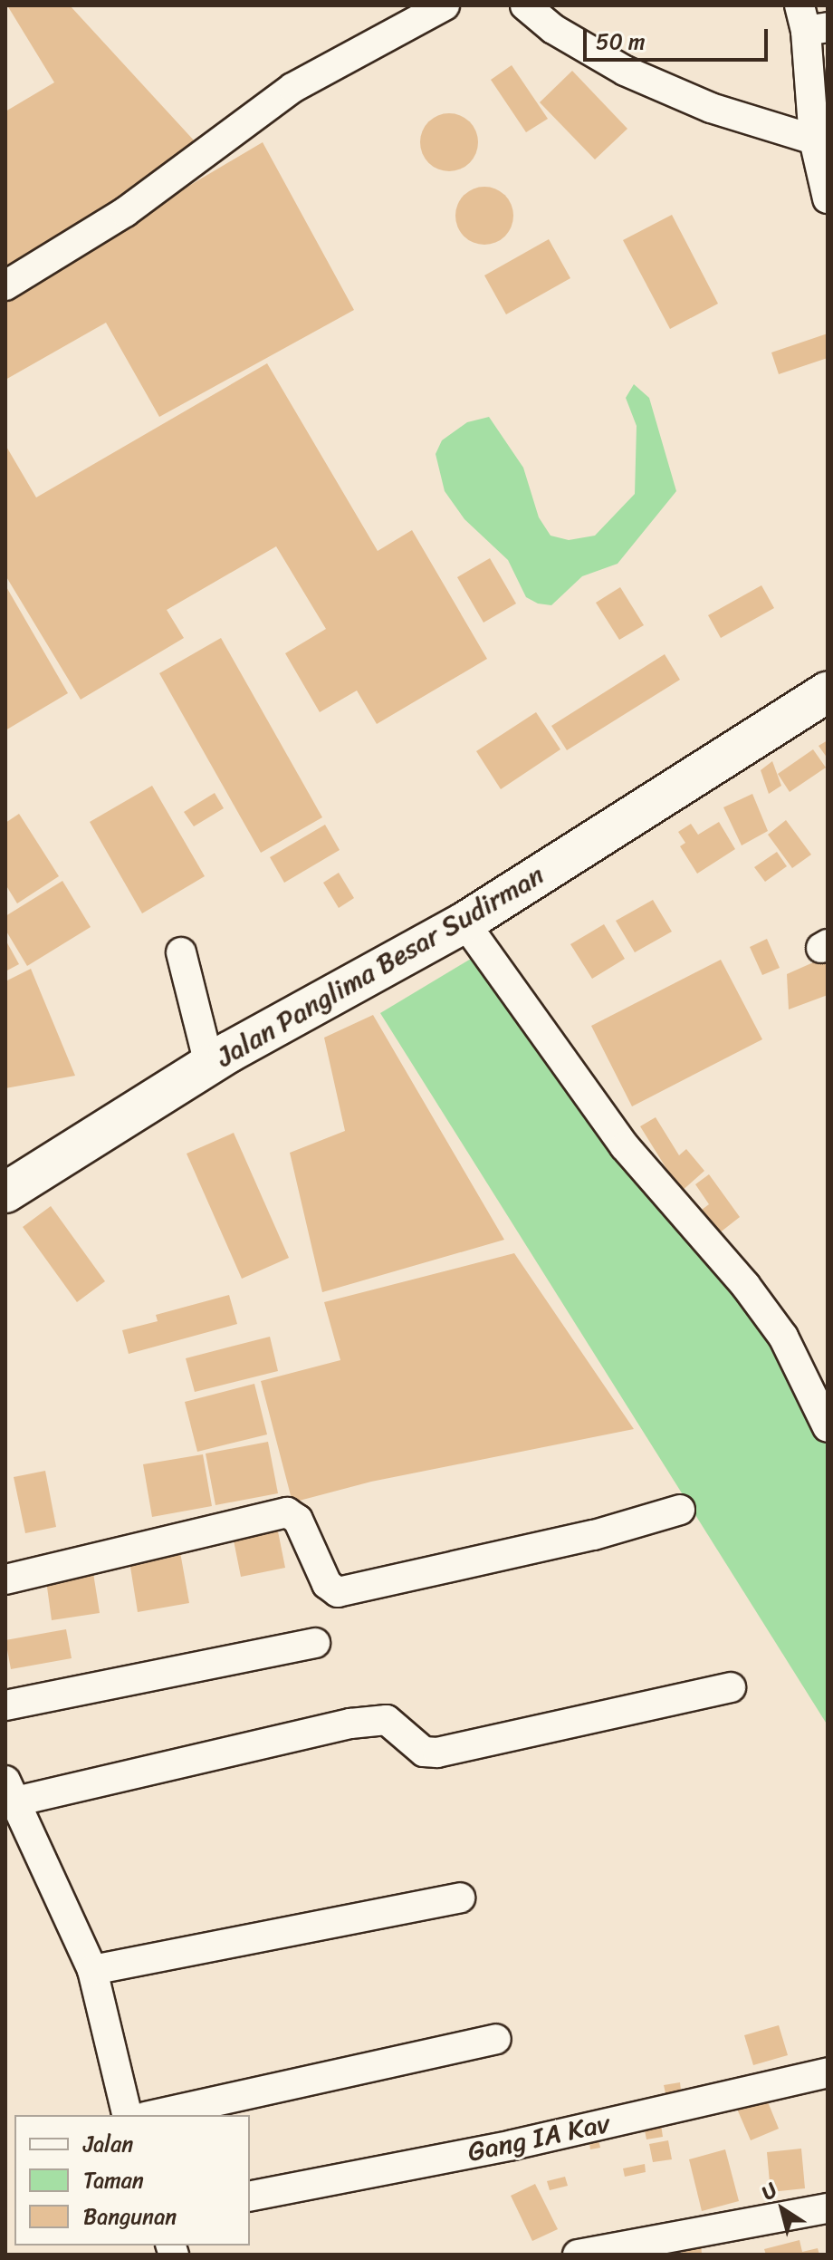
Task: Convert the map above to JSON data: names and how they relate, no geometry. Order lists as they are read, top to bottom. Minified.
{"streets":{"main road":["Jalan Panglima Besar Sudirman"],"street":["Gang IA Kav"]},"legend":["Jalan","Taman","Bangunan"],"scale_bar":"50 m","north":"top left"}
